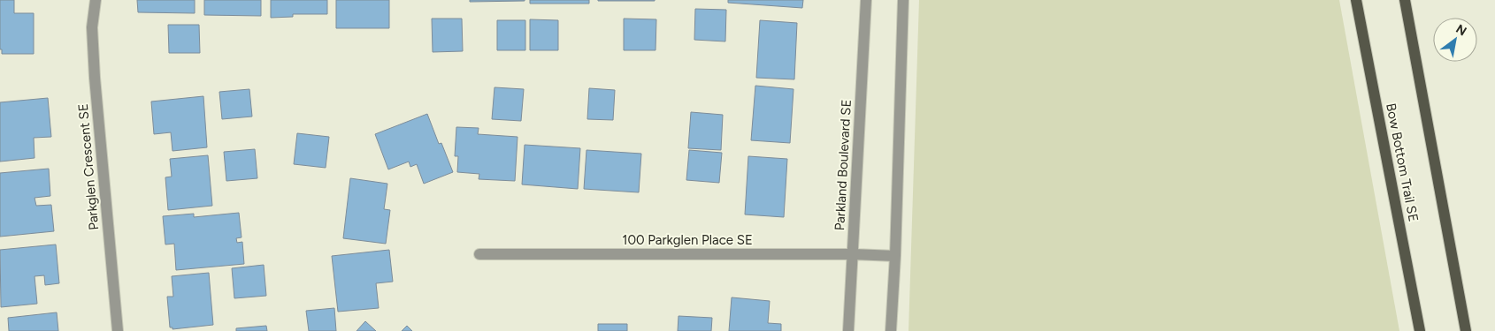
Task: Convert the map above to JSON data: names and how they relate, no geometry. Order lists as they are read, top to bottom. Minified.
{"streets":{"main road":["Bow Bottom Trail SE"],"street":["Parkland Boulevard SE","Parkglen Crescent SE","100 Parkglen Place SE"]},"crossings":[["Parkland Boulevard SE","100 Parkglen Place SE"]],"north":"top right"}
